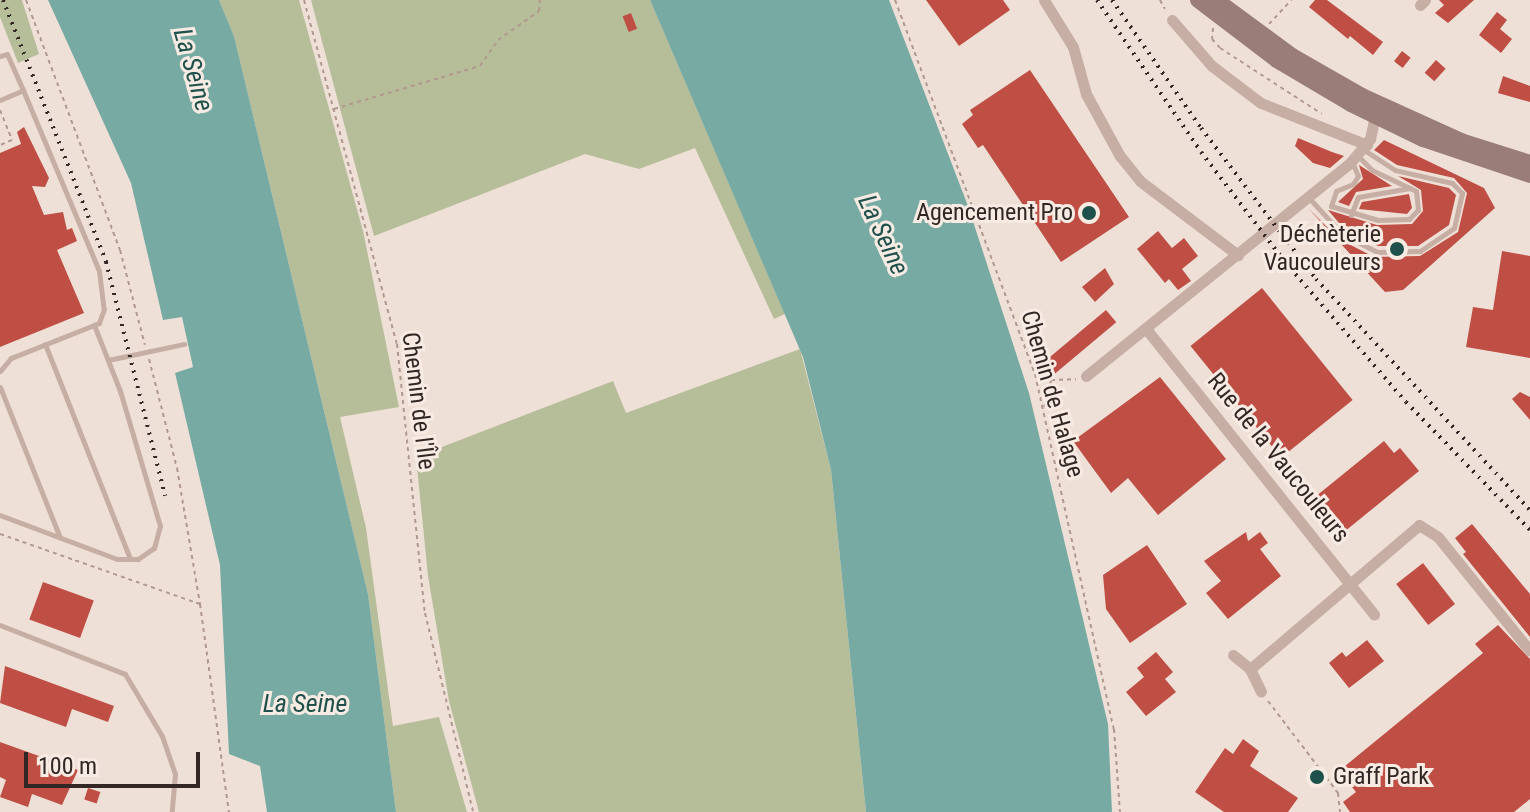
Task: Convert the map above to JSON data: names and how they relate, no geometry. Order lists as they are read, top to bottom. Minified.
{"streets":{"street":["Rue de la Vaucouleurs"],"path":["Chemin de Halage","Chemin de l'Île"]},"water":["La Seine"],"places":["Agencement Pro","Déchèterie Vaucouleurs","Graff Park"],"scale_bar":"100 m"}
